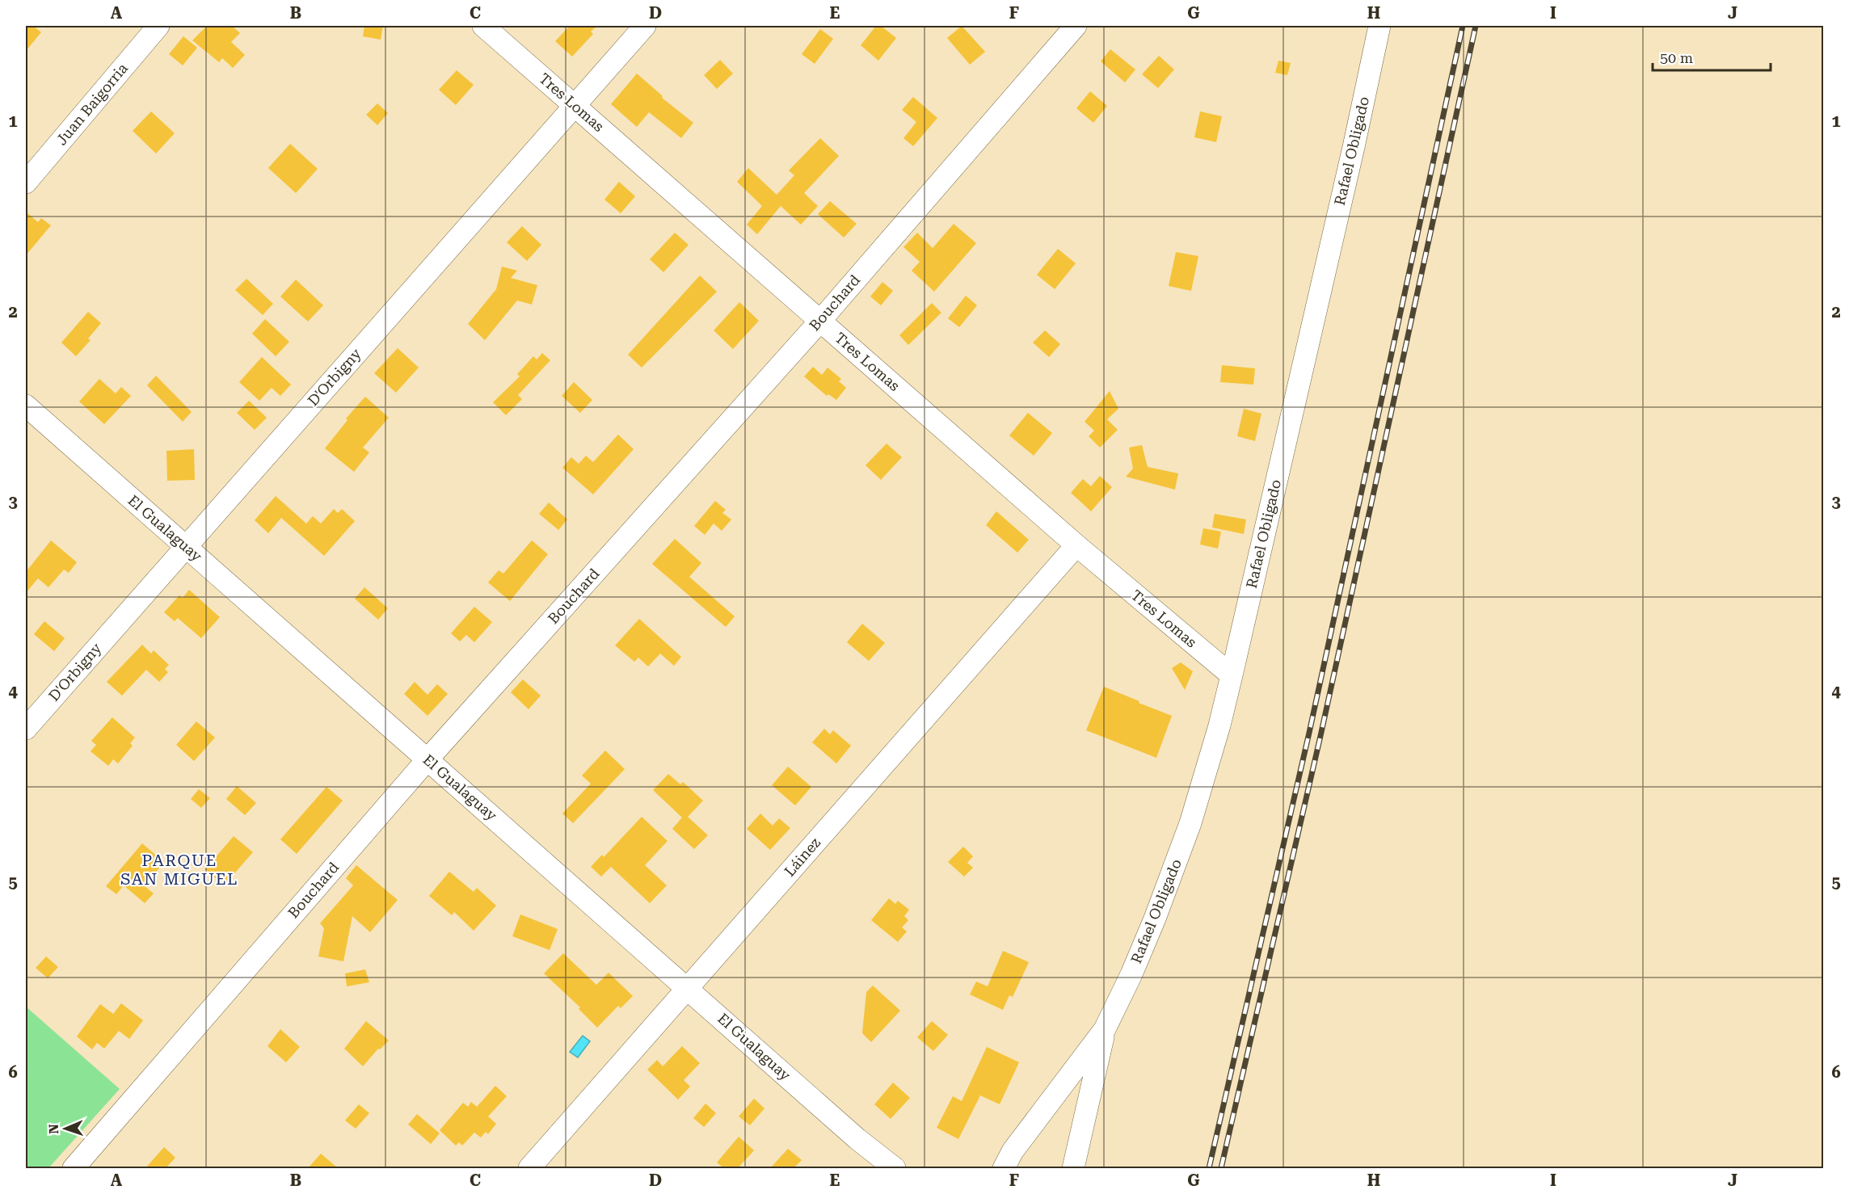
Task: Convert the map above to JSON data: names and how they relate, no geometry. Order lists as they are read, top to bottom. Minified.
{"streets":{"street":["Tres Lomas","Juan Baigorria","Rafael Obligado","Bouchard","D'Orbigny","El Gualaguay","Láinez"]},"crossings":[["Tres Lomas","Rafael Obligado"],["Tres Lomas","Bouchard"],["Tres Lomas","D'Orbigny"],["Tres Lomas","Láinez"],["Bouchard","El Gualaguay"],["D'Orbigny","El Gualaguay"],["El Gualaguay","Láinez"]],"districts":["PARQUE SAN MIGUEL"],"scale_bar":"50 m","north":"left","grid":{"columns":["A","B","C","D","E","F","G","H","I","J"],"rows":["1","2","3","4","5","6"]}}
